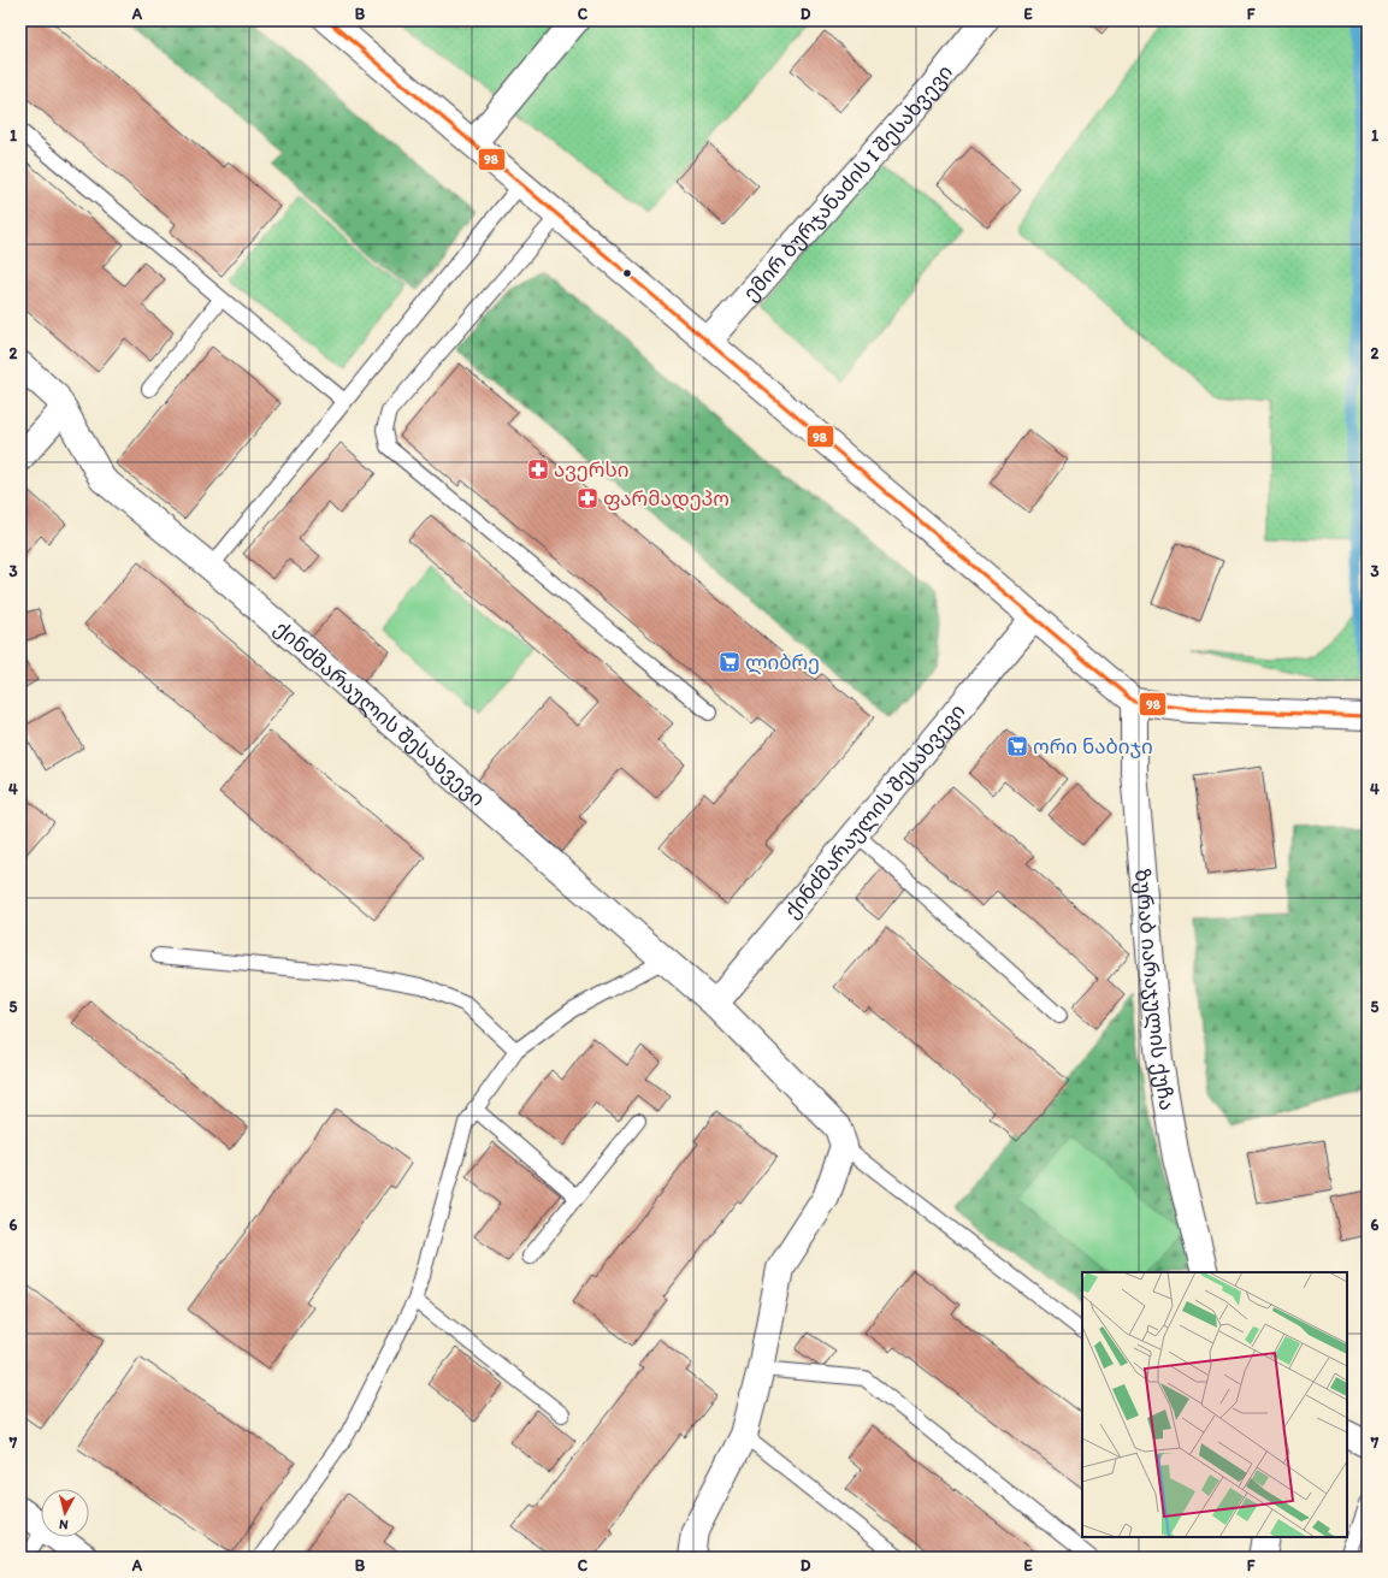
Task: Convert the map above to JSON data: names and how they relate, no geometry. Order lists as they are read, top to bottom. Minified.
{"streets":{"street":["ემირ ბურჯანაძის I შესახვევი","ქინძმარაულის შესახვევი","ზურაბ იარაჯულის ქუჩა"]},"places":{"pharmacy":["ავერსი","ფარმადეპო"],"supermarket":["ლიბრე","ორი ნაბიჯი"]},"lines":["transit line 98"],"north":"bottom","grid":{"columns":["A","B","C","D","E","F"],"rows":["1","2","3","4","5","6","7"]}}
